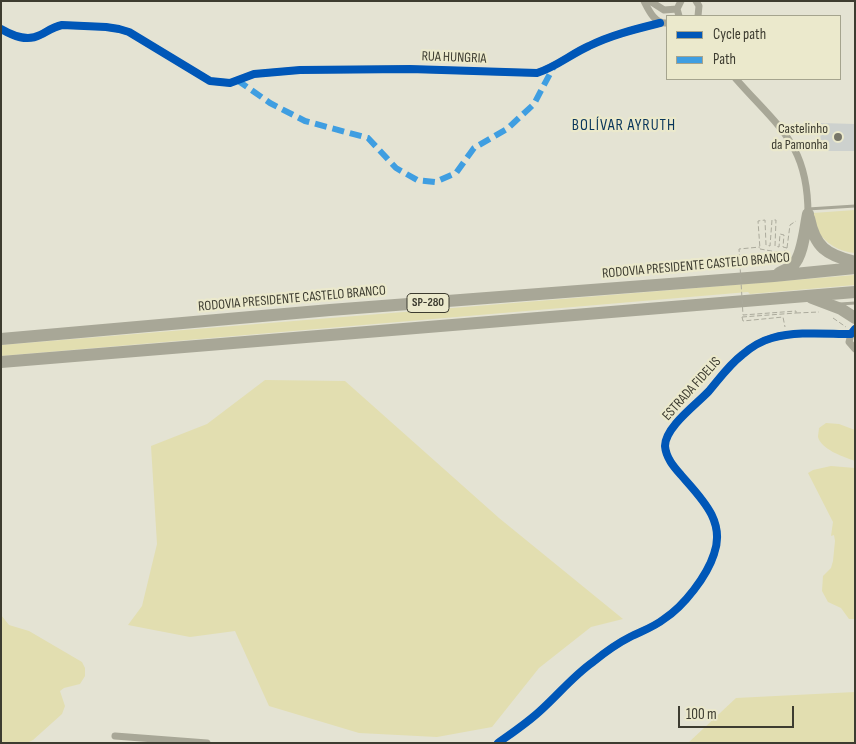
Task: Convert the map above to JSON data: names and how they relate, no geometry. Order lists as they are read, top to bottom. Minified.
{"streets":{"highway":["RODOVIA PRESIDENTE CASTELO BRANCO","SP-280"],"street":["RUA HUNGRIA","ESTRADA FIDELIS"]},"districts":["BOLÍVAR AYRUTH"],"places":["Castelinho da Pamonha"],"legend":["Cycle path","Path"],"scale_bar":"100 m"}
